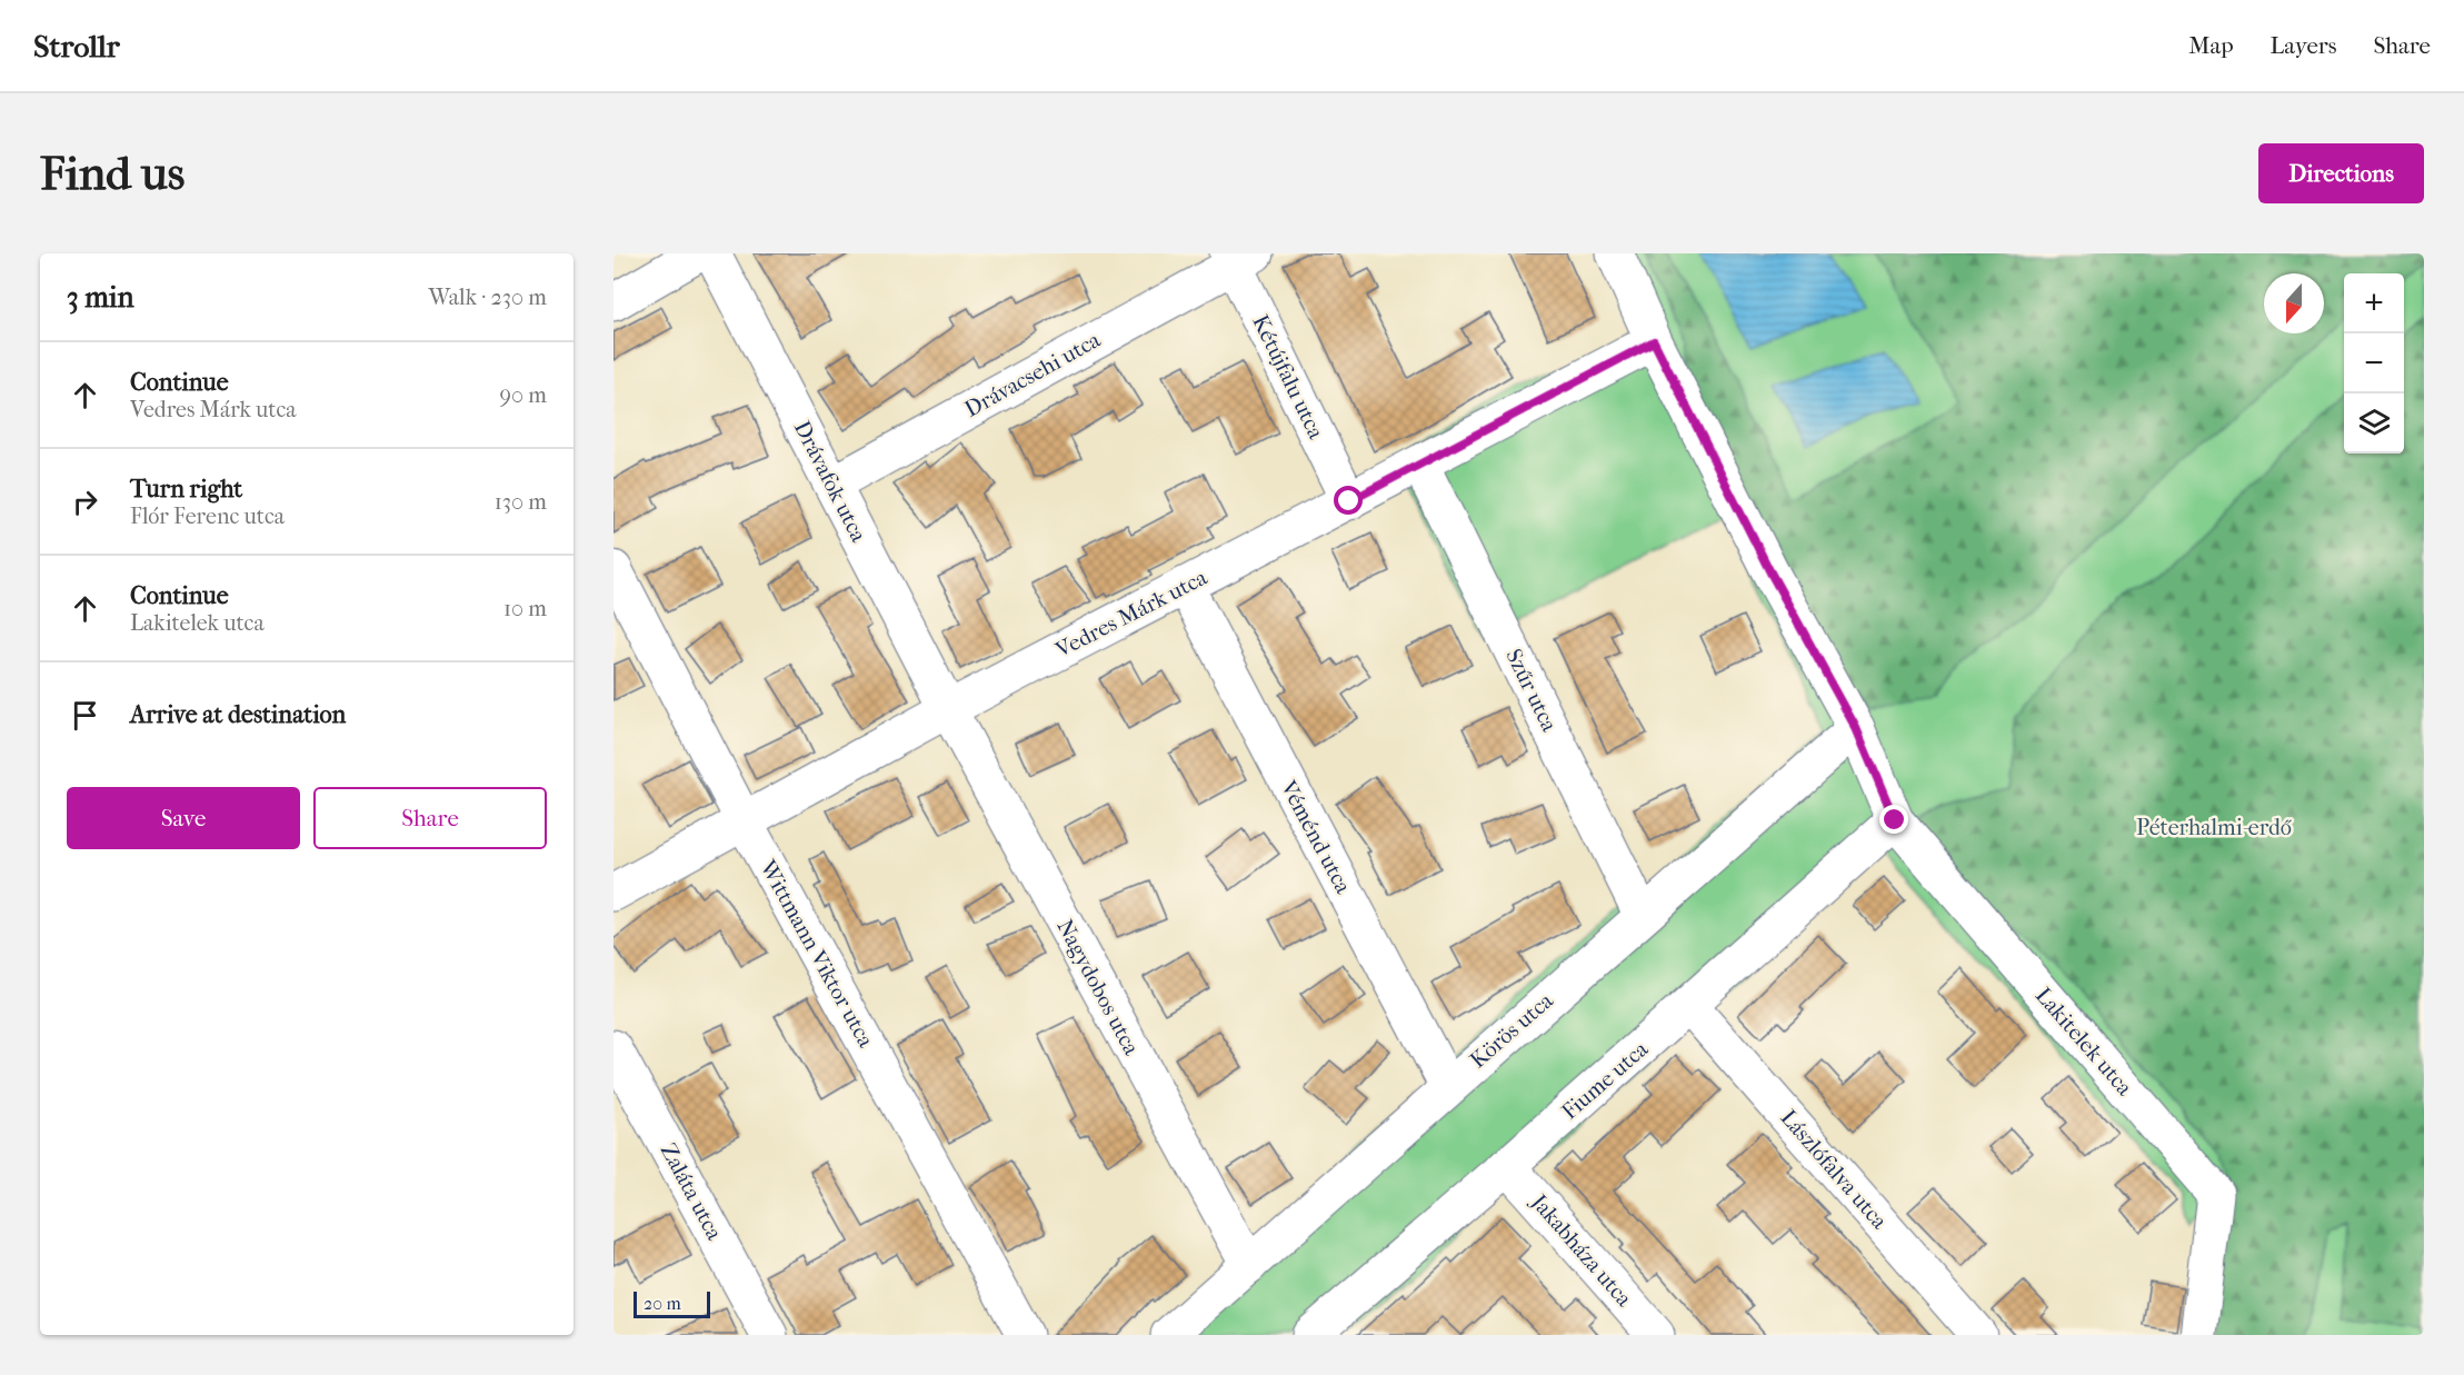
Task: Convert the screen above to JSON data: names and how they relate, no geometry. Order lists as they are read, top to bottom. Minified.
{"streets":{"street":["Drávacsehi utca","Kétújfalu utca","Drávafok utca","Vedres Márk utca","Szűr utca","Véménd utca","Wittmann Viktor utca","Nagydobos utca","Körös utca","Lakitelek utca","Fiume utca","Lászlófalva utca","Zaláta utca","Jakabháza utca"]},"crossings":[["Drávacsehi utca","Kétújfalu utca"],["Drávacsehi utca","Drávafok utca"],["Kétújfalu utca","Vedres Márk utca"],["Drávafok utca","Vedres Márk utca"],["Drávafok utca","Nagydobos utca"],["Vedres Márk utca","Szűr utca"],["Vedres Márk utca","Véménd utca"],["Vedres Márk utca","Wittmann Viktor utca"],["Vedres Márk utca","Nagydobos utca"],["Vedres Márk utca","Lakitelek utca"],["Szűr utca","Körös utca"],["Véménd utca","Körös utca"],["Nagydobos utca","Körös utca"],["Körös utca","Lakitelek utca"],["Lakitelek utca","Fiume utca"],["Fiume utca","Lászlófalva utca"],["Fiume utca","Jakabháza utca"]],"parks":["Péterhalmi-erdő"],"scale_bar":"20 m","north":"bottom","page":{"header":"Strollr","nav":["Map","Layers","Share"],"buttons":["Directions",["Save","Share"]],"title":"Find us","heading":["3 min","Walk · 230 m"],"map_buttons":["+","−"],"list":[["Continue","Vedres Márk utca","90 m"],["Turn right","Flór Ferenc utca","130 m"],["Continue","Lakitelek utca","10 m"],"Arrive at destination"],"scale":"20 m"}}
